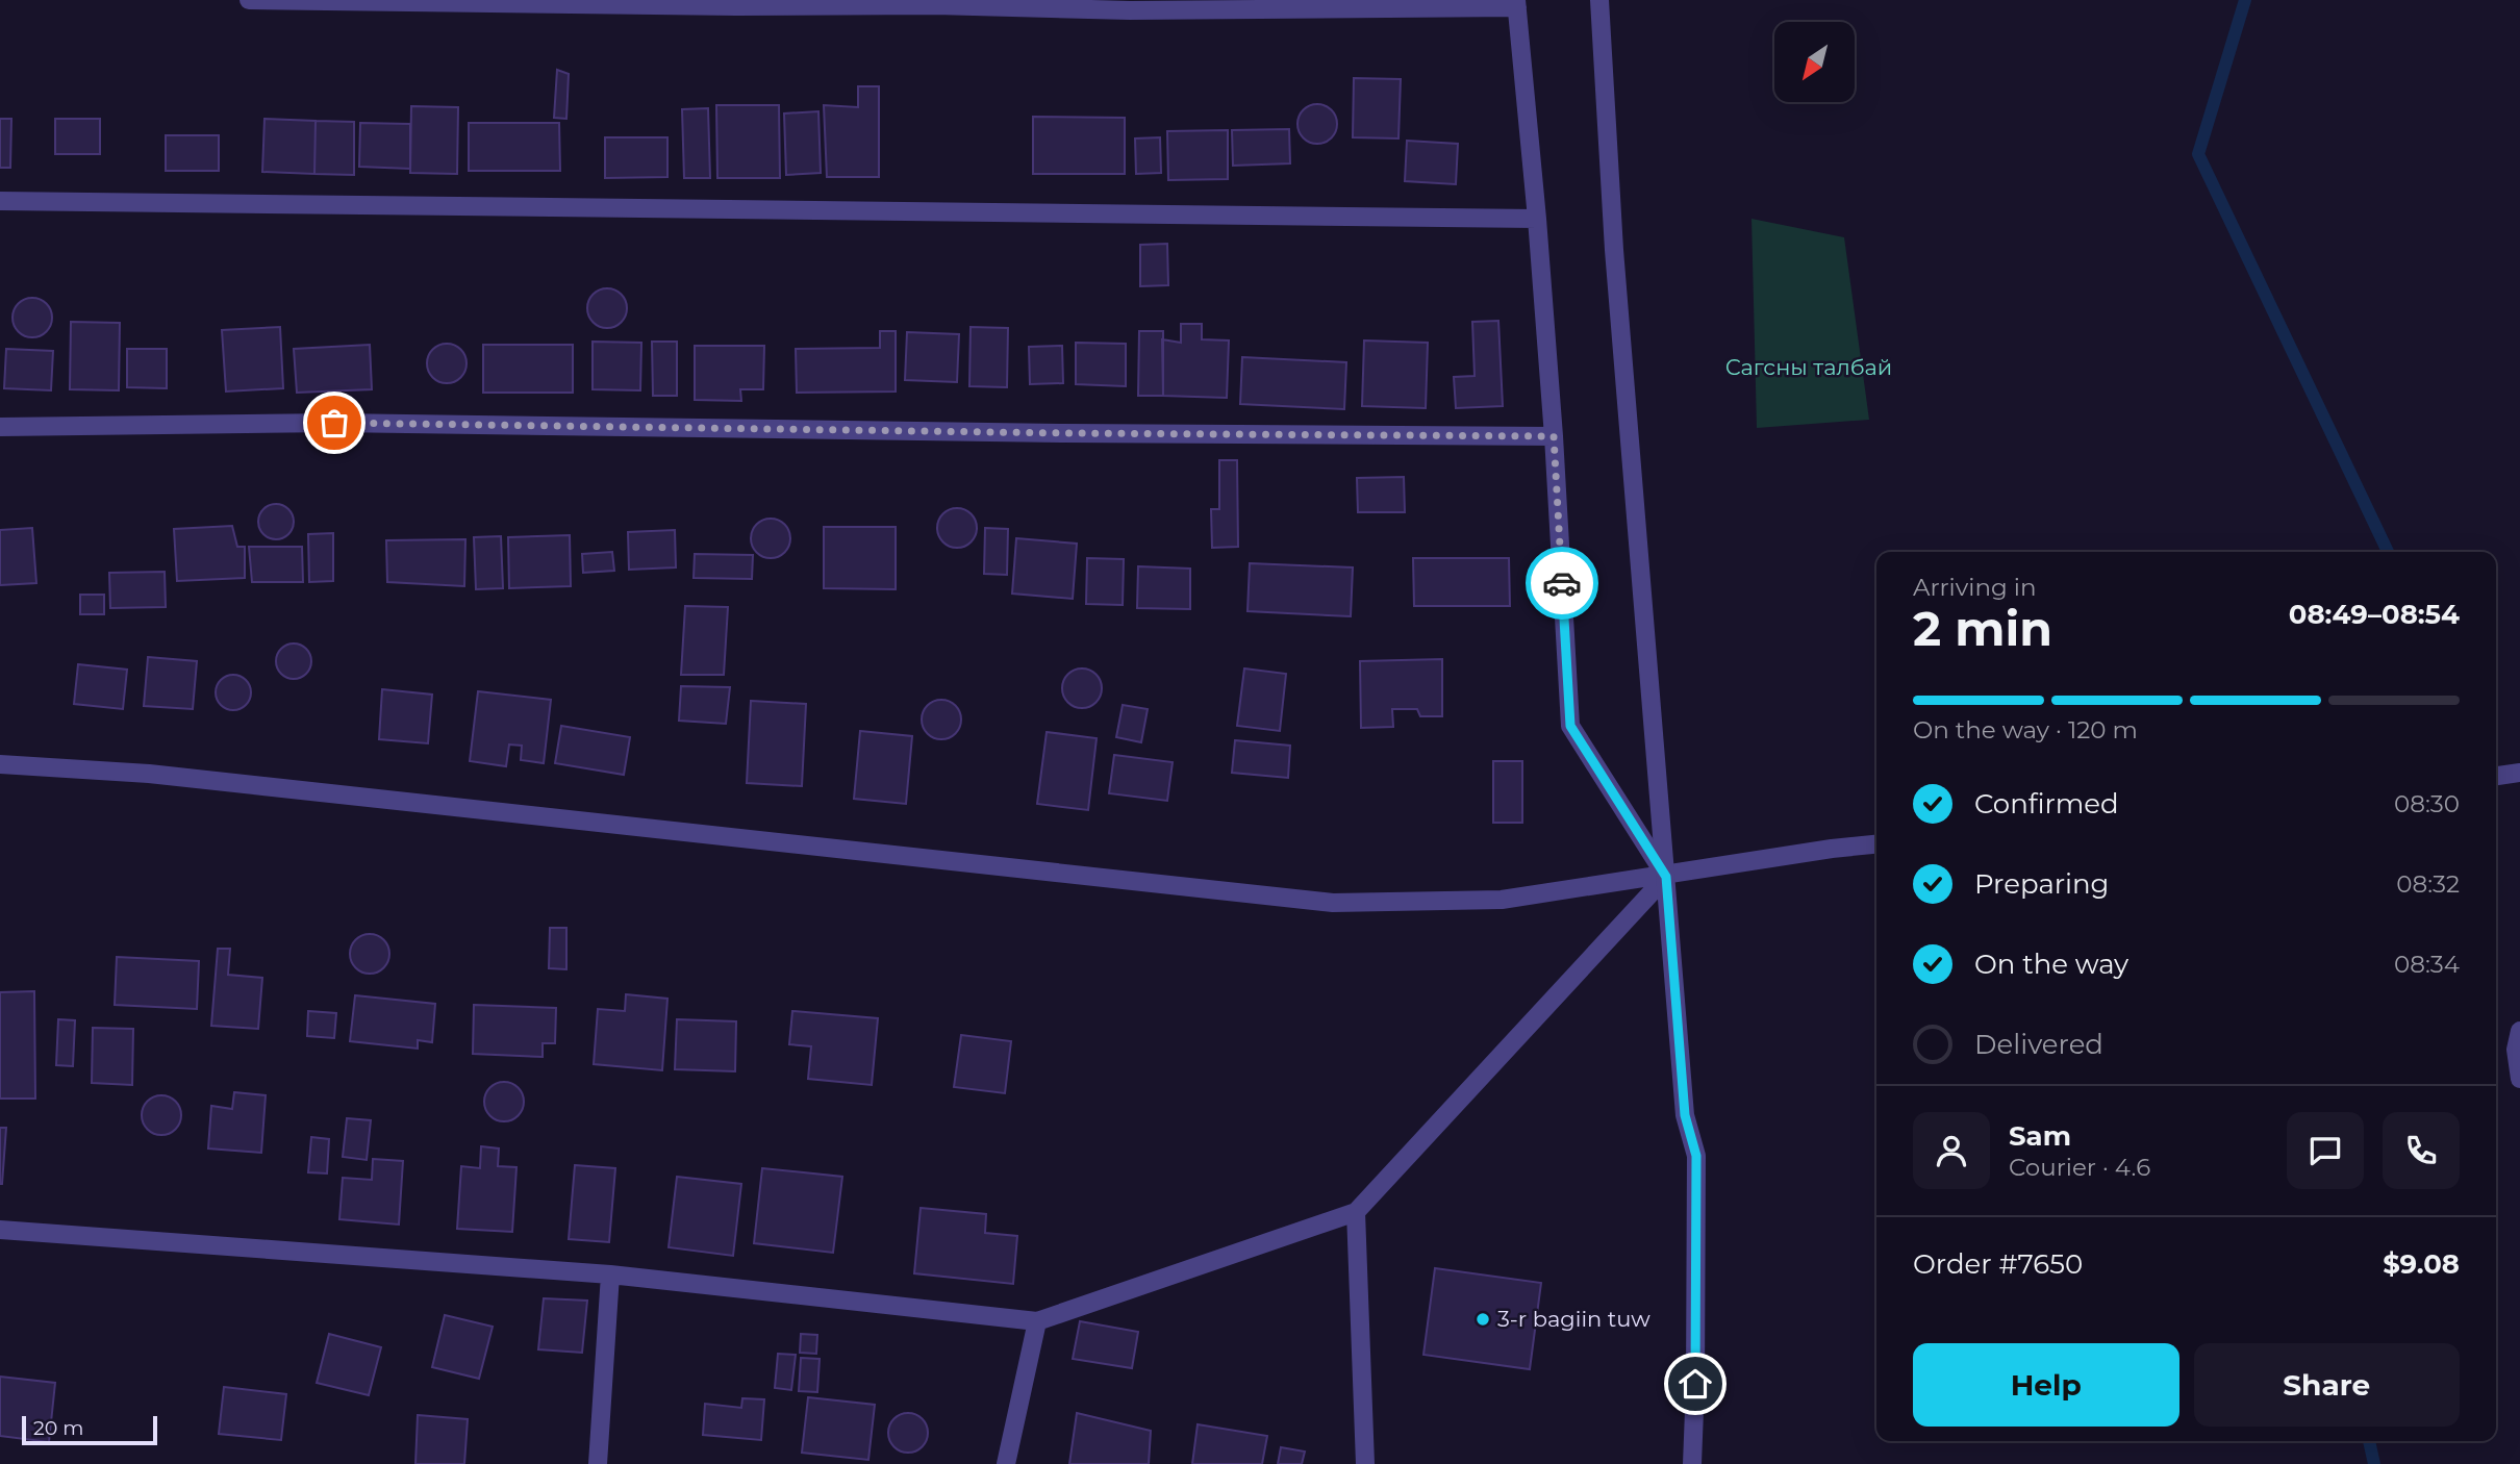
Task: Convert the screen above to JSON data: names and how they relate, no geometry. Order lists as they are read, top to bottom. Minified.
{"parks":["Сагсны талбай"],"places":["3-r bagiin tuw"],"scale_bar":"20 m","north":"bottom left","page":{"heading":["2 min","Arriving in","08:49–08:54"],"panel":["Sam","Courier · 4.6","Order #7650","$9.08"],"bar":"On the way · 120 m","list":[["Confirmed","08:30"],["Preparing","08:32"],["On the way","08:34"],"Delivered"],"buttons":["Help","Share"],"scale":"20 m"}}
